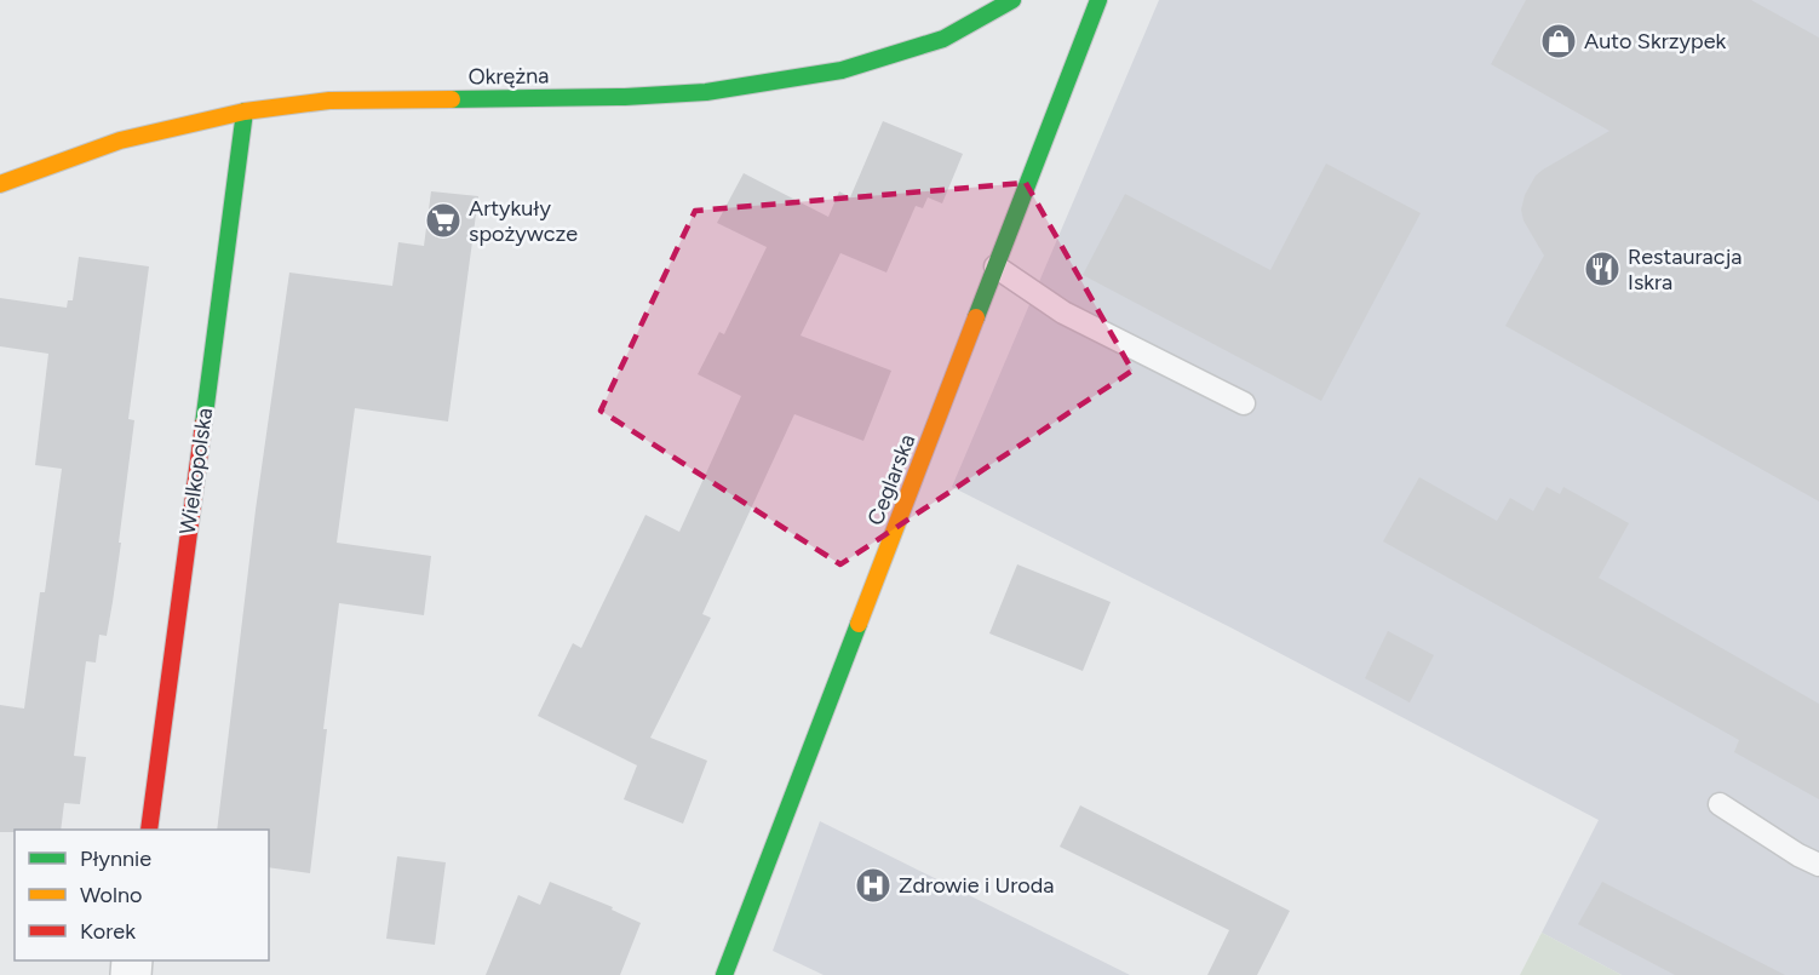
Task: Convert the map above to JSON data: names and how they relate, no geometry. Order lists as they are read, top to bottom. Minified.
{"streets":{"street":["Okrężna","Wielkopolska","Ceglarska"]},"crossings":[["Okrężna","Wielkopolska"]],"places":{"shop":["Auto Skrzypek"],"supermarket":["Artykuły spożywcze"],"restaurant":["Restauracja Iskra"],"hospital":["Zdrowie i Uroda"]},"legend":["Płynnie","Wolno","Korek"]}
